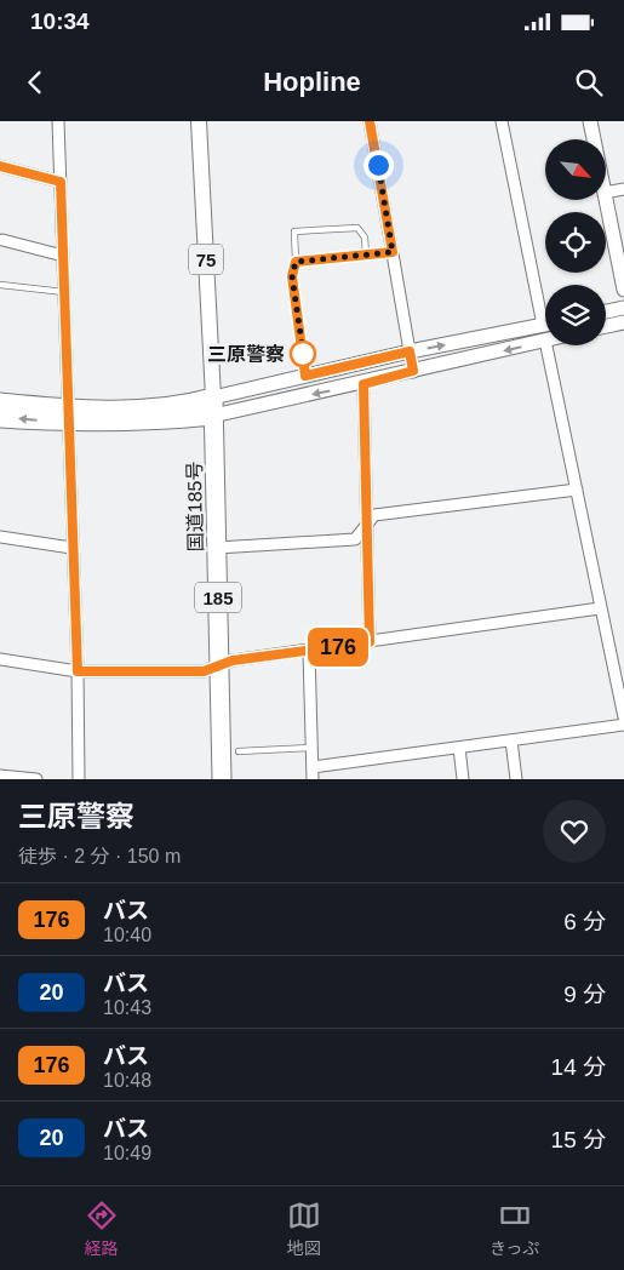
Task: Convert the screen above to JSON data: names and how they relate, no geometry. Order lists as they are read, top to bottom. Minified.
{"streets":{"highway":["国道185号","185"],"main road":["75"]},"crossings":[["75","国道185号"]],"places":["三原警察"],"lines":["bus line 176"],"north":"bottom right","page":{"status":"10:34","header":"Hopline","on_map":"176","heading":["三原警察","徒歩 · 2 分 · 150 m"],"list":[{"mark":"176","name":"バス","note":"10:40","value":"6 分"},{"mark":"20","name":"バス","note":"10:43","value":"9 分"},{"mark":"176","name":"バス","note":"10:48","value":"14 分"},{"mark":"20","name":"バス","note":"10:49","value":"15 分"}],"tabs":["経路","地図","きっぷ"]}}
